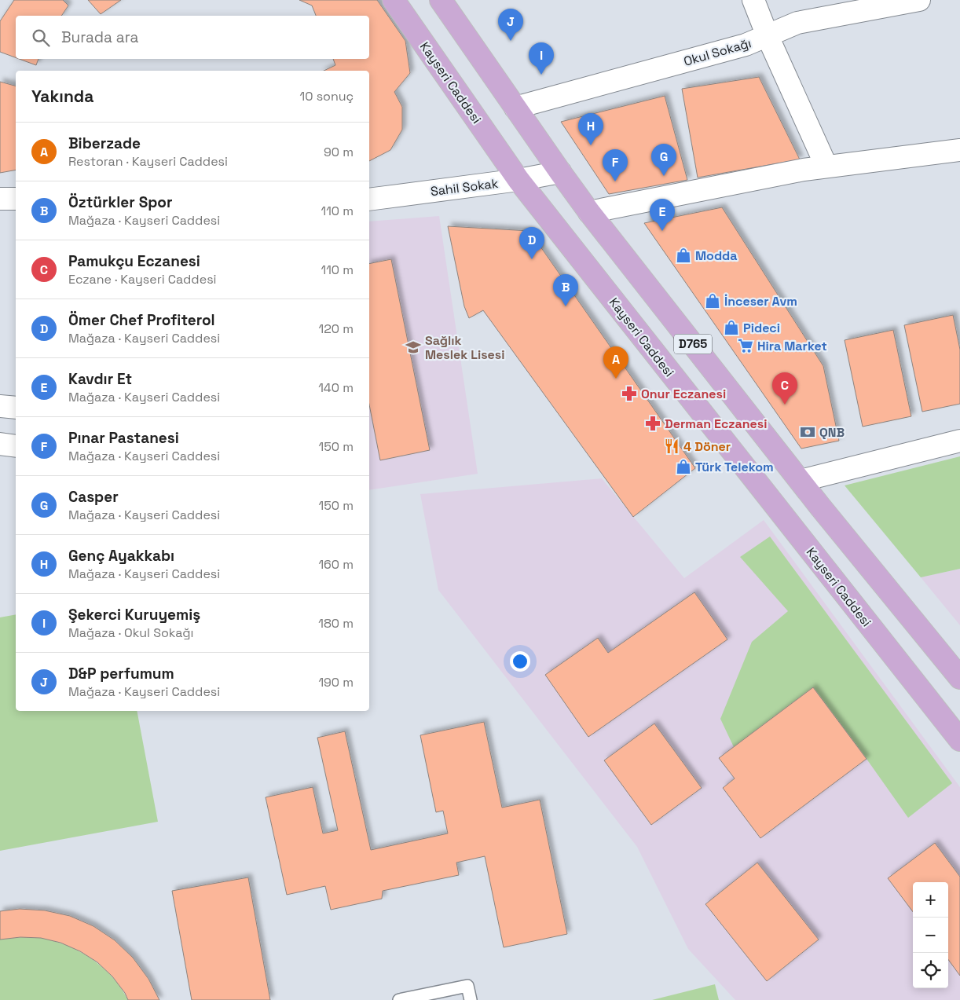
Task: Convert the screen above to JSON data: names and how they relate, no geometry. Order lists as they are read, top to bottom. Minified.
{"streets":{"main road":["Kayseri Caddesi","D765"],"street":["Okul Sokağı","Sahil Sokak"]},"crossings":[["Okul Sokağı","D765"],["Kayseri Caddesi","Sahil Sokak"],["Sahil Sokak","D765"]],"places":{"shop":["Modda","İnceser Avm","Pideci","Türk Telekom"],"supermarket":["Hira Market"],"school or university":["Sağlık Meslek Lisesi"],"pharmacy":["Onur Eczanesi","Derman Eczanesi"],"bank":["QNB"],"restaurant":["4 Döner"]},"page":{"pins":["J","I","H","G","F","E","D","B","A","C"],"search":"Burada ara","heading":["Yakında","10 sonuç"],"list":[{"mark":"A","name":"Biberzade","note":"Restoran · Kayseri Caddesi","value":"90 m"},{"mark":"B","name":"Öztürkler Spor","note":"Mağaza · Kayseri Caddesi","value":"110 m"},{"mark":"C","name":"Pamukçu Eczanesi","note":"Eczane · Kayseri Caddesi","value":"110 m"},{"mark":"D","name":"Ömer Chef Profiterol","note":"Mağaza · Kayseri Caddesi","value":"120 m"},{"mark":"E","name":"Kavdır Et","note":"Mağaza · Kayseri Caddesi","value":"140 m"},{"mark":"F","name":"Pınar Pastanesi","note":"Mağaza · Kayseri Caddesi","value":"150 m"},{"mark":"G","name":"Casper","note":"Mağaza · Kayseri Caddesi","value":"150 m"},{"mark":"H","name":"Genç Ayakkabı","note":"Mağaza · Kayseri Caddesi","value":"160 m"},{"mark":"I","name":"Şekerci Kuruyemiş","note":"Mağaza · Okul Sokağı","value":"180 m"},{"mark":"J","name":"D&P perfumum","note":"Mağaza · Kayseri Caddesi","value":"190 m"}],"map_buttons":["+","−"]}}
